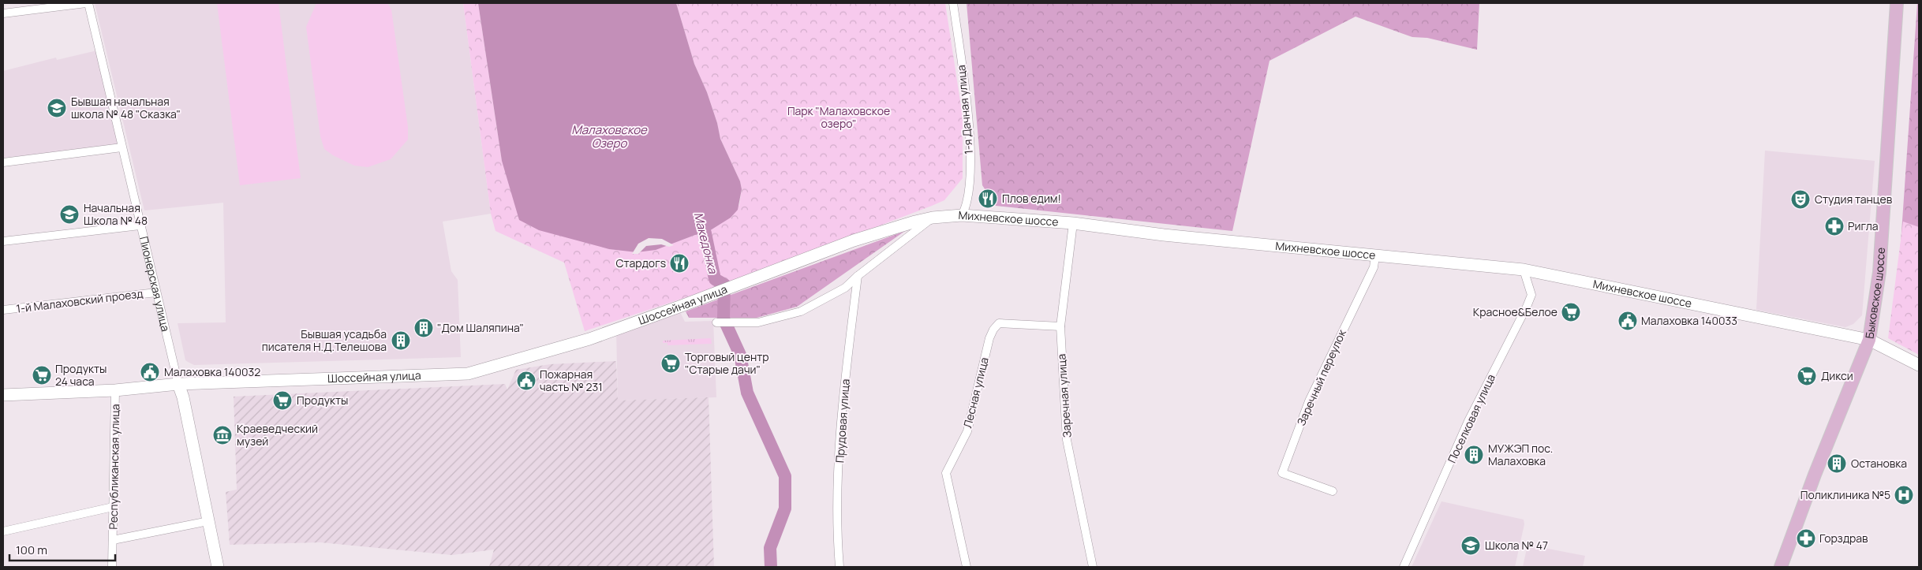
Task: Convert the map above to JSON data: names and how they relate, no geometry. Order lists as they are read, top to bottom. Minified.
{"streets":{"main road":["Михневское шоссе","Пионерская улица","Быковское шоссе","Шоссейная улица"],"street":["1-я Дачная улица","1-й Малаховский проезд","Заречный переулок","Лесная улица","Заречная улица","Поселковая улица","Прудовая улица","Республиканская улица"]},"crossings":[["1-я Дачная улица","Михневское шоссе"],["Михневское шоссе","Быковское шоссе"],["Михневское шоссе","Шоссейная улица"],["Михневское шоссе","Заречный переулок"],["Михневское шоссе","Заречная улица"],["Михневское шоссе","Поселковая улица"],["Пионерская улица","1-й Малаховский проезд"],["Пионерская улица","Шоссейная улица"],["Шоссейная улица","Республиканская улица"],["Лесная улица","Заречная улица"]],"water":["Малаховское Озеро","Македонка"],"parks":["Парк \"Малаховское озеро\""],"places":{"school or university":["Бывшая начальная школа № 48 \"Сказка\"","Начальная Школа № 48","Школа № 47"],"restaurant":["Плов едим!","Стардогs"],"theatre":["Студия танцев"],"pharmacy":["Ригла","Горздрав"],"supermarket":["Красное&Белое","Торговый центр \"Старые дачи\"","Продукты 24 часа","Дикси","Продукты"],"public building":["Малаховка 140033","Малаховка 140032","Пожарная часть № 231"],"building":["\"Дом Шаляпина\"","Бывшая усадьба писателя Н.Д.Телешова","МУЖЭП пос. Малаховка","Остановка"],"museum":["Краеведческий музей"],"hospital":["Поликлиника №5"]},"scale_bar":"100 m"}
